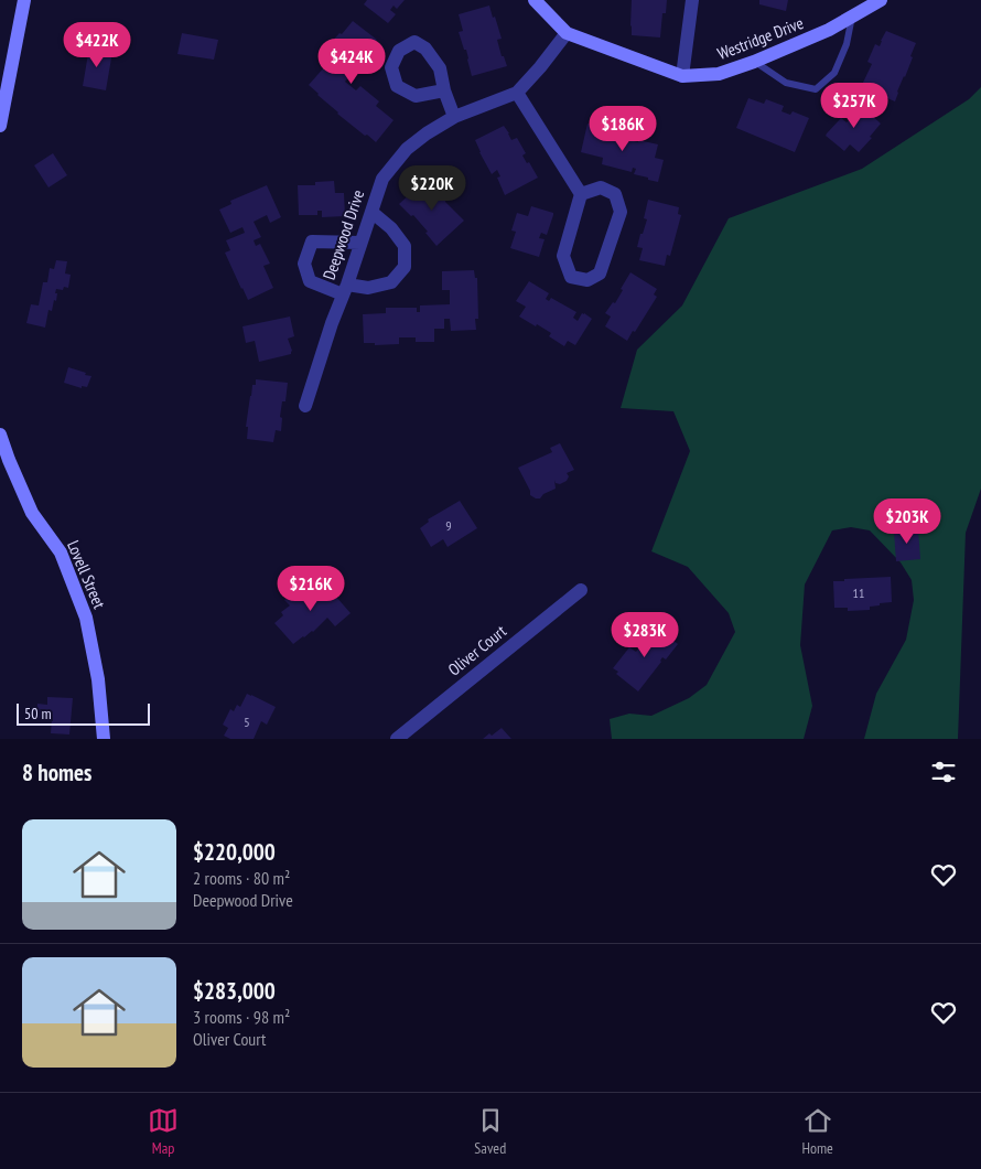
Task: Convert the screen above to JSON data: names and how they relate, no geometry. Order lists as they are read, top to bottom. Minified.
{"streets":{"street":["Westridge Drive","Deepwood Drive","Lovell Street","Oliver Court"]},"crossings":[["Westridge Drive","Deepwood Drive"]],"house_numbers":["9","11","5"],"scale_bar":"50 m","page":{"price":["$422K","$424K","$257K","$186K","$220K","$203K","$216K","$283K"],"scale":"50 m","heading":"8 homes","list":[{"name":"$220,000","note":"2 rooms · 80 m² · Deepwood Drive"},{"name":"$283,000","note":"3 rooms · 98 m² · Oliver Court"}],"tabs":["Map","Saved","Home"]}}
